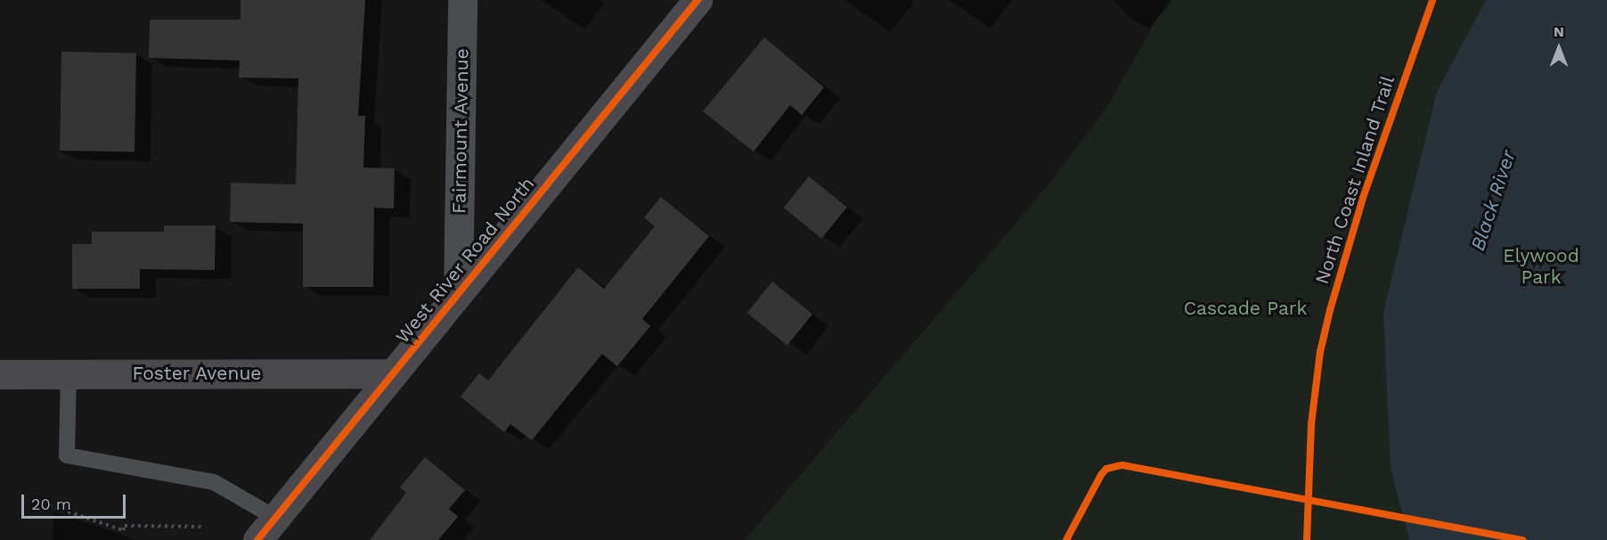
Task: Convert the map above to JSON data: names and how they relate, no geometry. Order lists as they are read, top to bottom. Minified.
{"streets":{"street":["Fairmount Avenue","West River Road North","Foster Avenue"],"cycle path":["North Coast Inland Trail"]},"crossings":[["Fairmount Avenue","West River Road North"],["West River Road North","Foster Avenue"]],"water":["Black River"],"parks":["Elywood Park","Cascade Park"],"scale_bar":"20 m","north":"top"}
